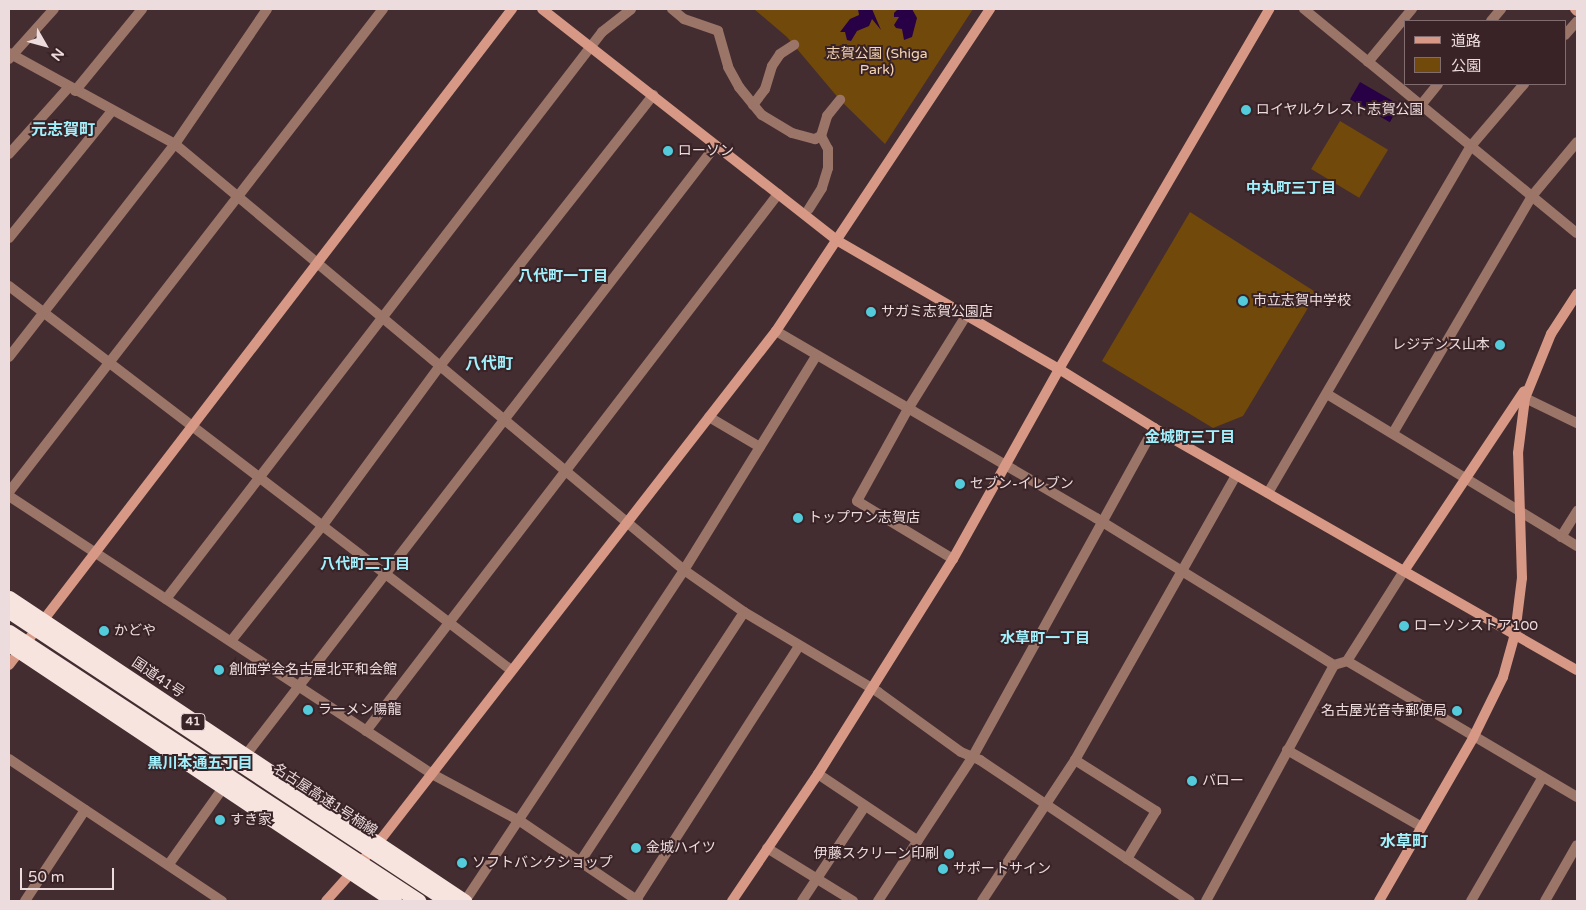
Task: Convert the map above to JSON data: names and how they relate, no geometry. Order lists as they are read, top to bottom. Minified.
{"streets":{"highway":["国道41号","41","名古屋高速1号楠線"]},"districts":["元志賀町","中丸町三丁目","八代町一丁目","八代町","金城町三丁目","八代町二丁目","水草町一丁目","黒川本通五丁目","水草町"],"parks":["志賀公園 (Shiga Park)"],"places":["ロイヤルクレスト志賀公園","ローソン","市立志賀中学校","サガミ志賀公園店","レジデンス山本","セブン-イレブン","トップワン志賀店","ローソンストア100","かどや","創価学会名古屋北平和会館","ラーメン陽龍","名古屋光音寺郵便局","バロー","すき家","金城ハイツ","伊藤スクリーン印刷","ソフトバンクショップ","サポートサイン"],"legend":["道路","公園"],"scale_bar":"50 m","north":"bottom right"}
